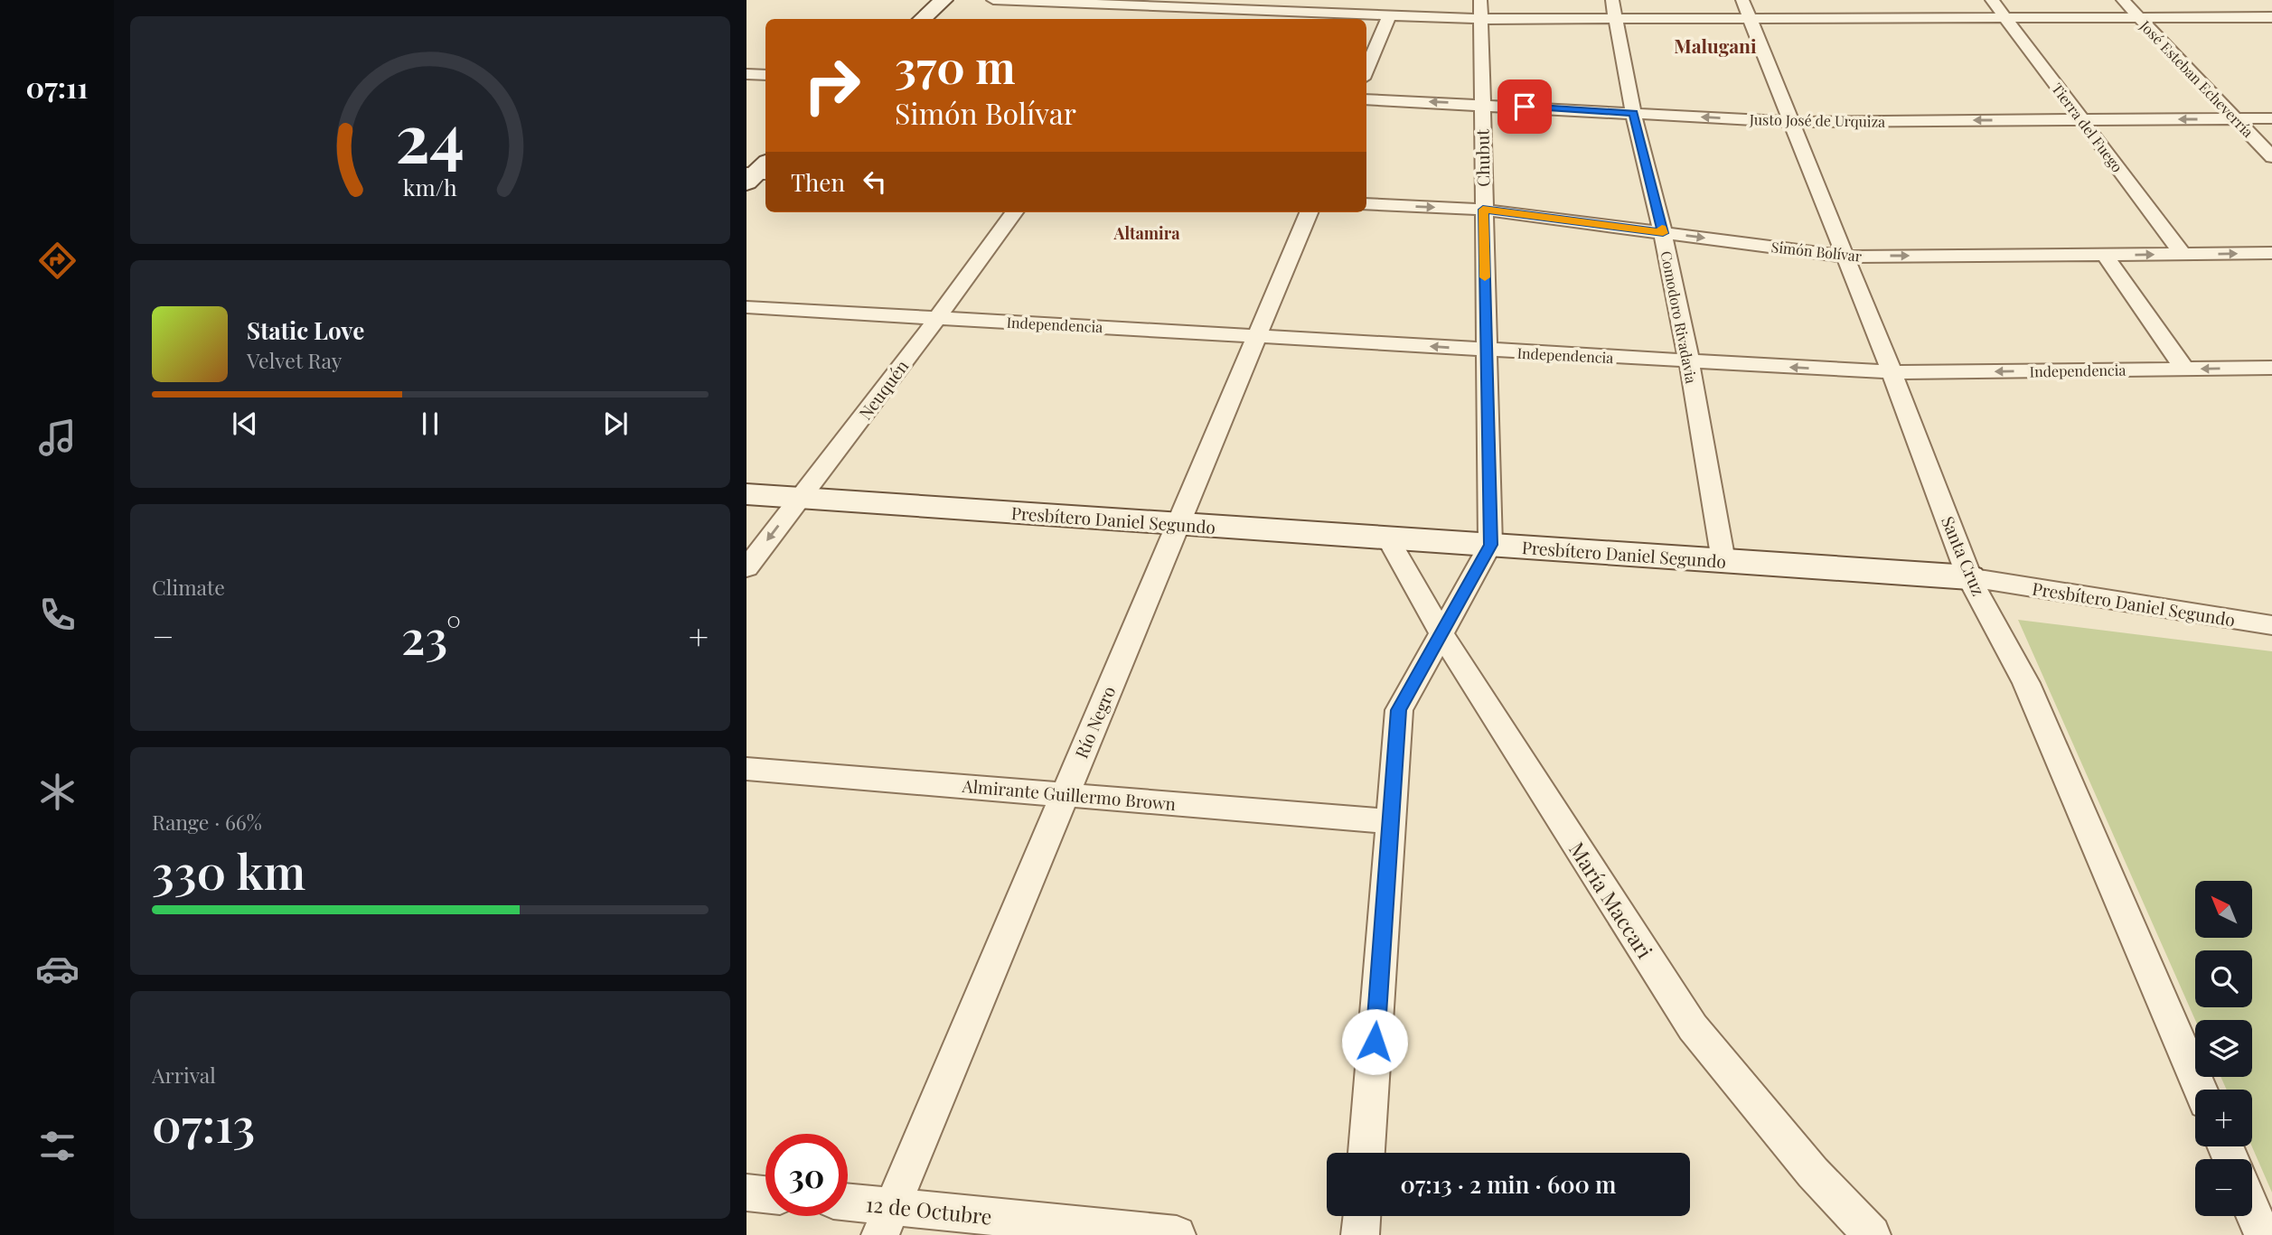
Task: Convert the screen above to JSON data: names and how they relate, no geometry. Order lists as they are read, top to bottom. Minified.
{"streets":{"main road":["Presbítero Daniel Segundo"],"street":["José Esteban Echeverría","Justo José de Urquiza","Tierra del Fuego","Chubut","Simón Bolívar","Comodoro Rivadavia","Independencia","Neuquén","Santa Cruz","Río Negro","Almirante Guillermo Brown","María Maccari","12 de Octubre"]},"crossings":[["José Esteban Echeverría","Justo José de Urquiza"],["Justo José de Urquiza","Tierra del Fuego"],["Justo José de Urquiza","Chubut"],["Justo José de Urquiza","Comodoro Rivadavia"],["Justo José de Urquiza","Santa Cruz"],["Tierra del Fuego","Simón Bolívar"],["Chubut","Simón Bolívar"],["Chubut","Independencia"],["Chubut","Presbítero Daniel Segundo"],["Simón Bolívar","Comodoro Rivadavia"],["Simón Bolívar","Santa Cruz"],["Comodoro Rivadavia","Independencia"],["Comodoro Rivadavia","Presbítero Daniel Segundo"],["Independencia","Neuquén"],["Independencia","Santa Cruz"],["Independencia","Río Negro"],["Neuquén","Presbítero Daniel Segundo"],["Presbítero Daniel Segundo","Santa Cruz"],["Presbítero Daniel Segundo","Río Negro"],["Presbítero Daniel Segundo","María Maccari"],["Río Negro","Almirante Guillermo Brown"],["Río Negro","12 de Octubre"]],"one_way":["Independencia"],"districts":["Malugani","Altamira"],"north":"top left","page":{"tabs":"07:11","turn":["370 m","Simón Bolívar"],"then":"Then","song":["Static Love","Velvet Ray"],"tile":["Climate",["Range · 66%","330 km"],["Arrival","07:13"]],"heat":["−","23°","+"],"map_buttons":["+","−"],"limit":"30","trip":"07:13 · 2 min · 600 m","gauge":["24","km/h"]}}
